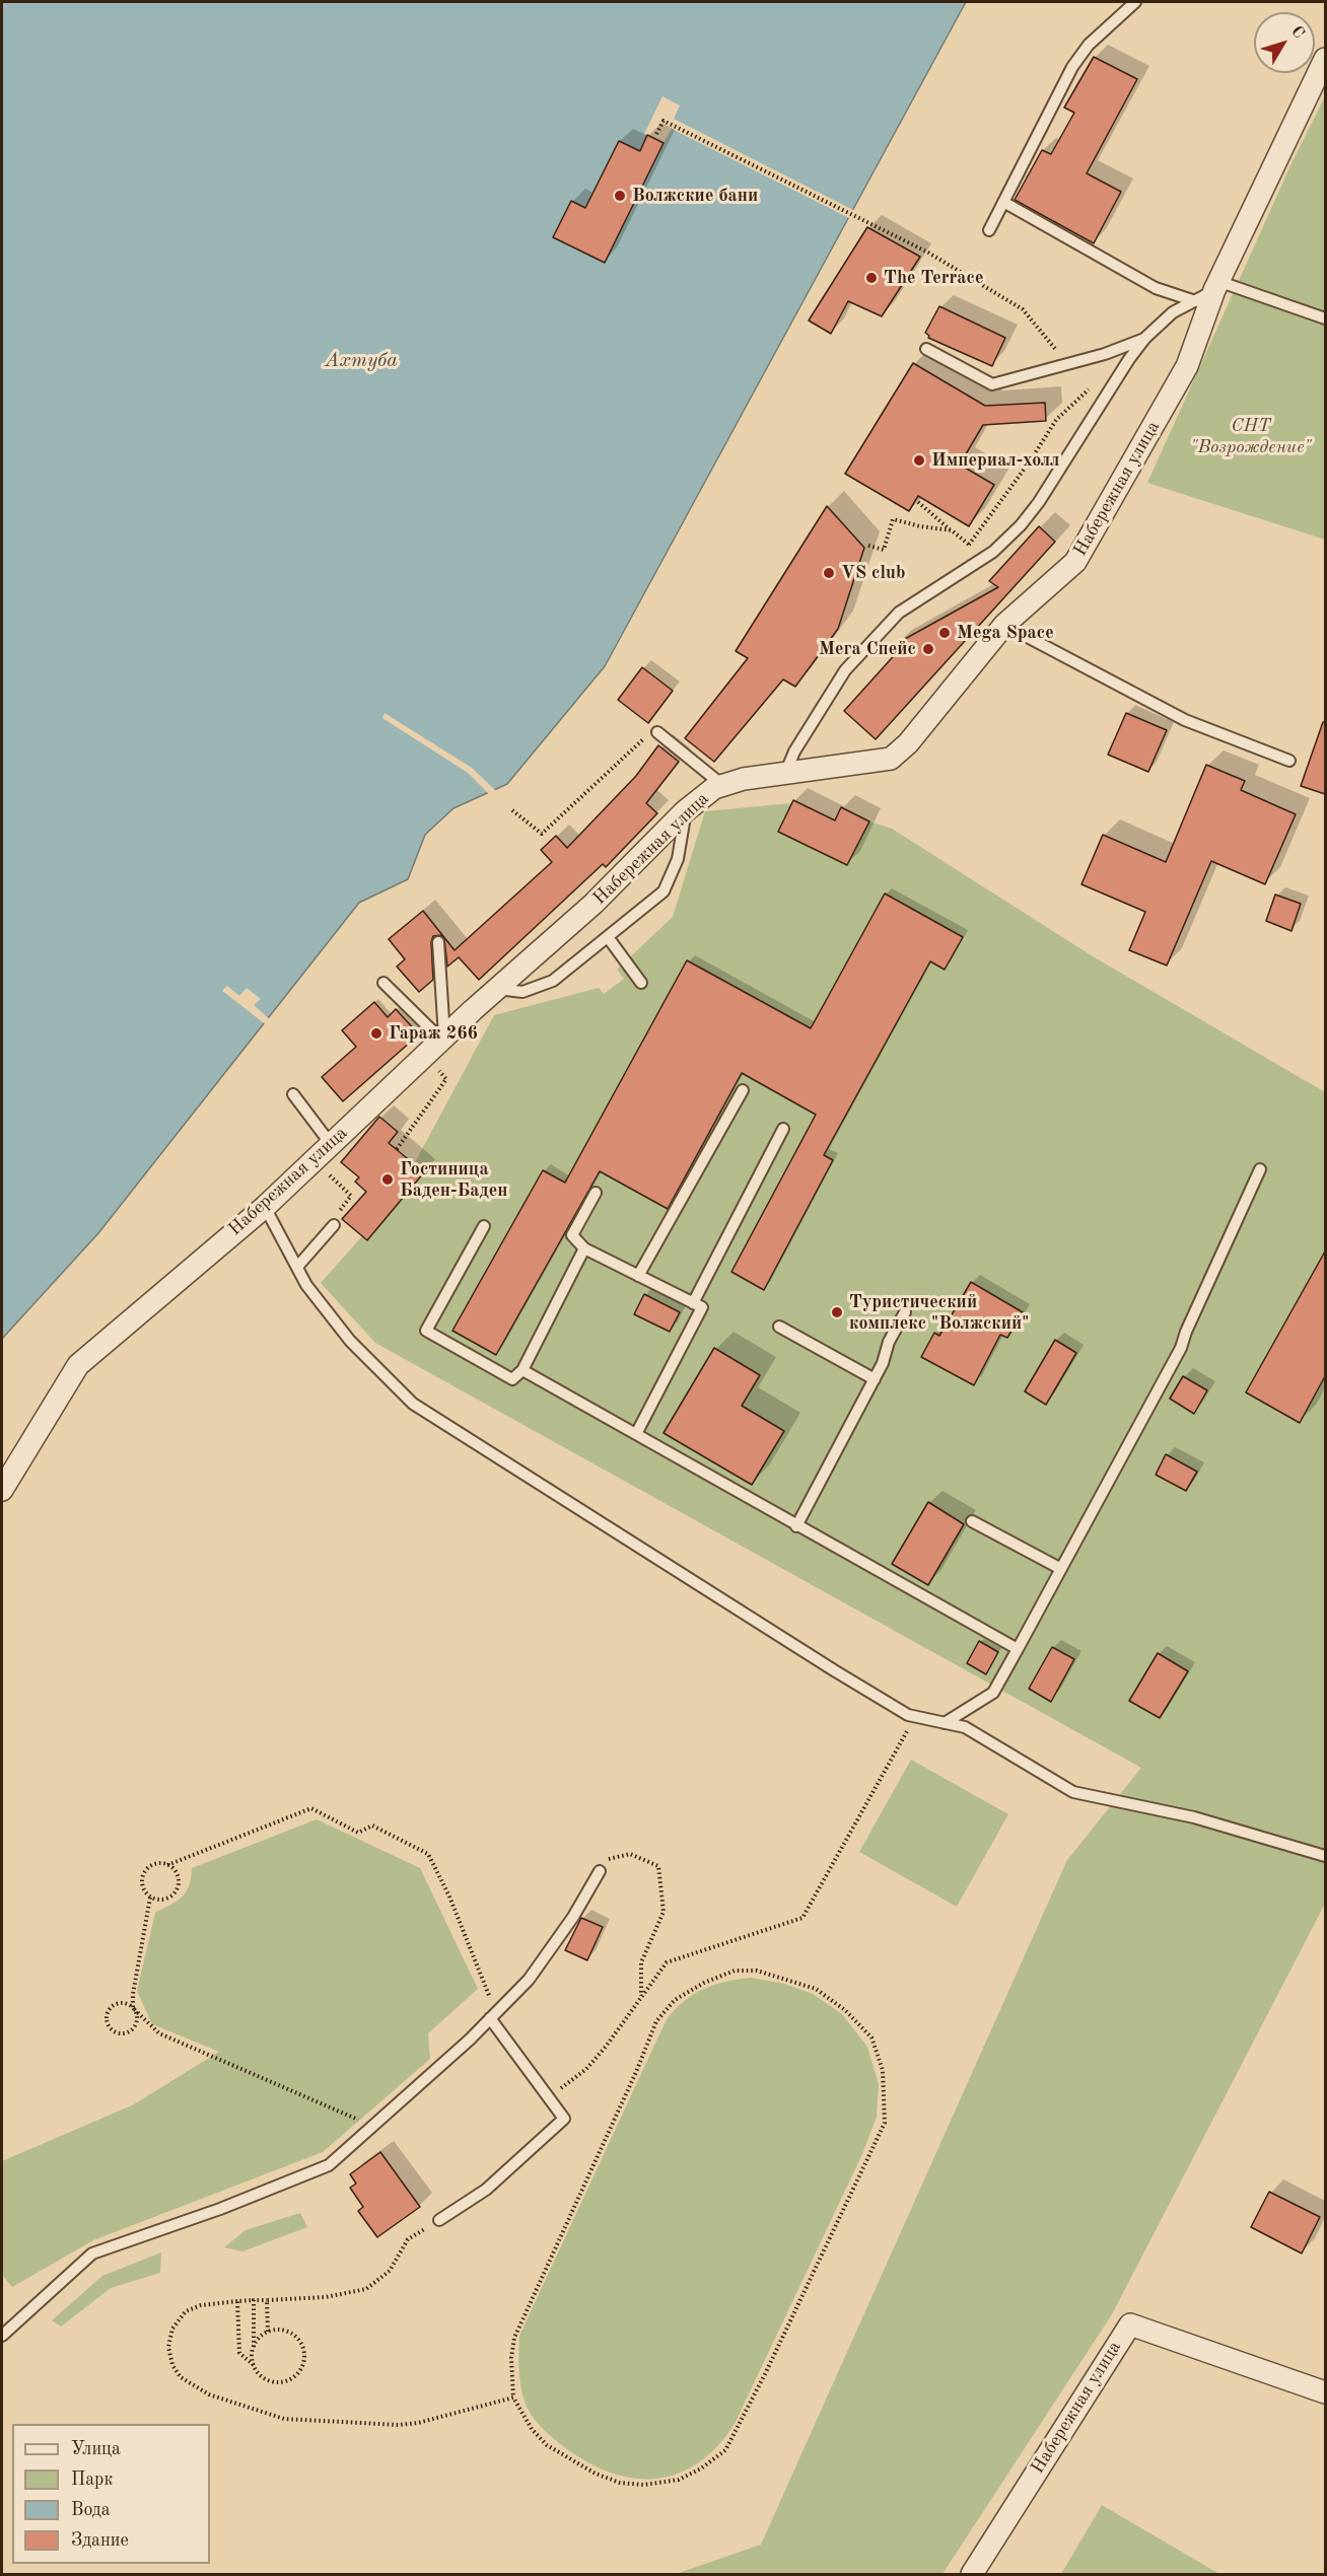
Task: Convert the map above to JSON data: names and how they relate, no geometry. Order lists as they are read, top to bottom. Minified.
{"streets":{"street":["Набережная улица"]},"water":["Ахтуба"],"parks":["СНТ \"Возрождение\""],"places":["Волжские бани","The Terrace","Империал-холл","VS club","Mega Space","Мега Спейс","Гараж 266","Гостиница Баден-Баден","Туристический комплекс \"Волжский\""],"legend":["Улица","Парк","Вода","Здание"],"north":"top right"}
